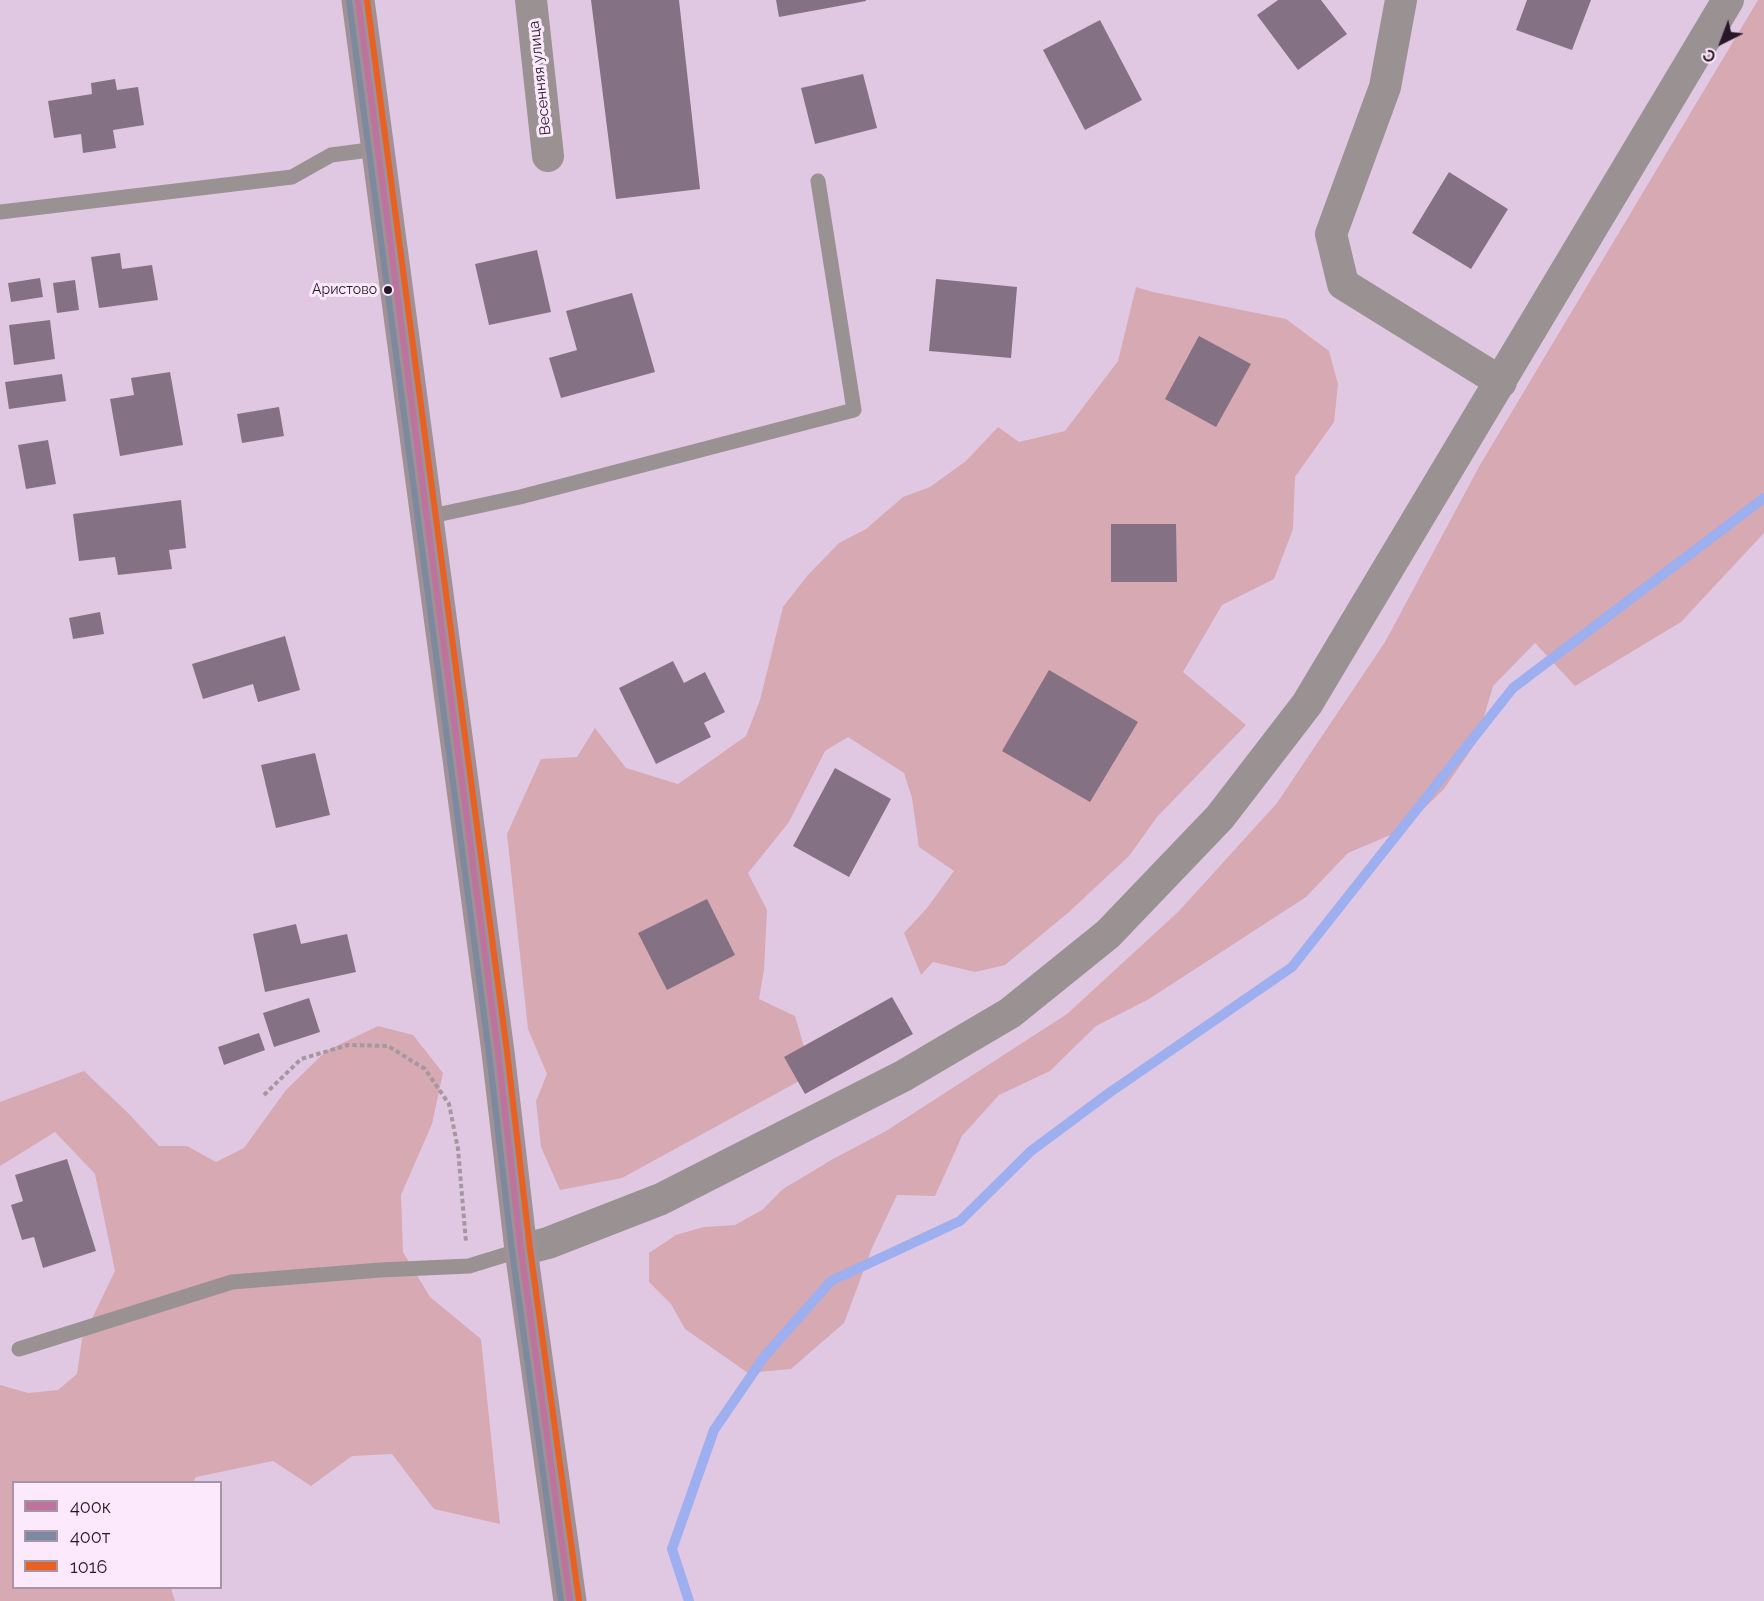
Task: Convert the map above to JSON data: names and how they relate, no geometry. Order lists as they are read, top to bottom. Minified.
{"streets":{"street":["Весенняя улица"]},"places":["Аристово"],"lines":["transit line 400к","transit line 1016","transit line 400т"],"legend":["400к","400т","1016"],"north":"bottom left"}
